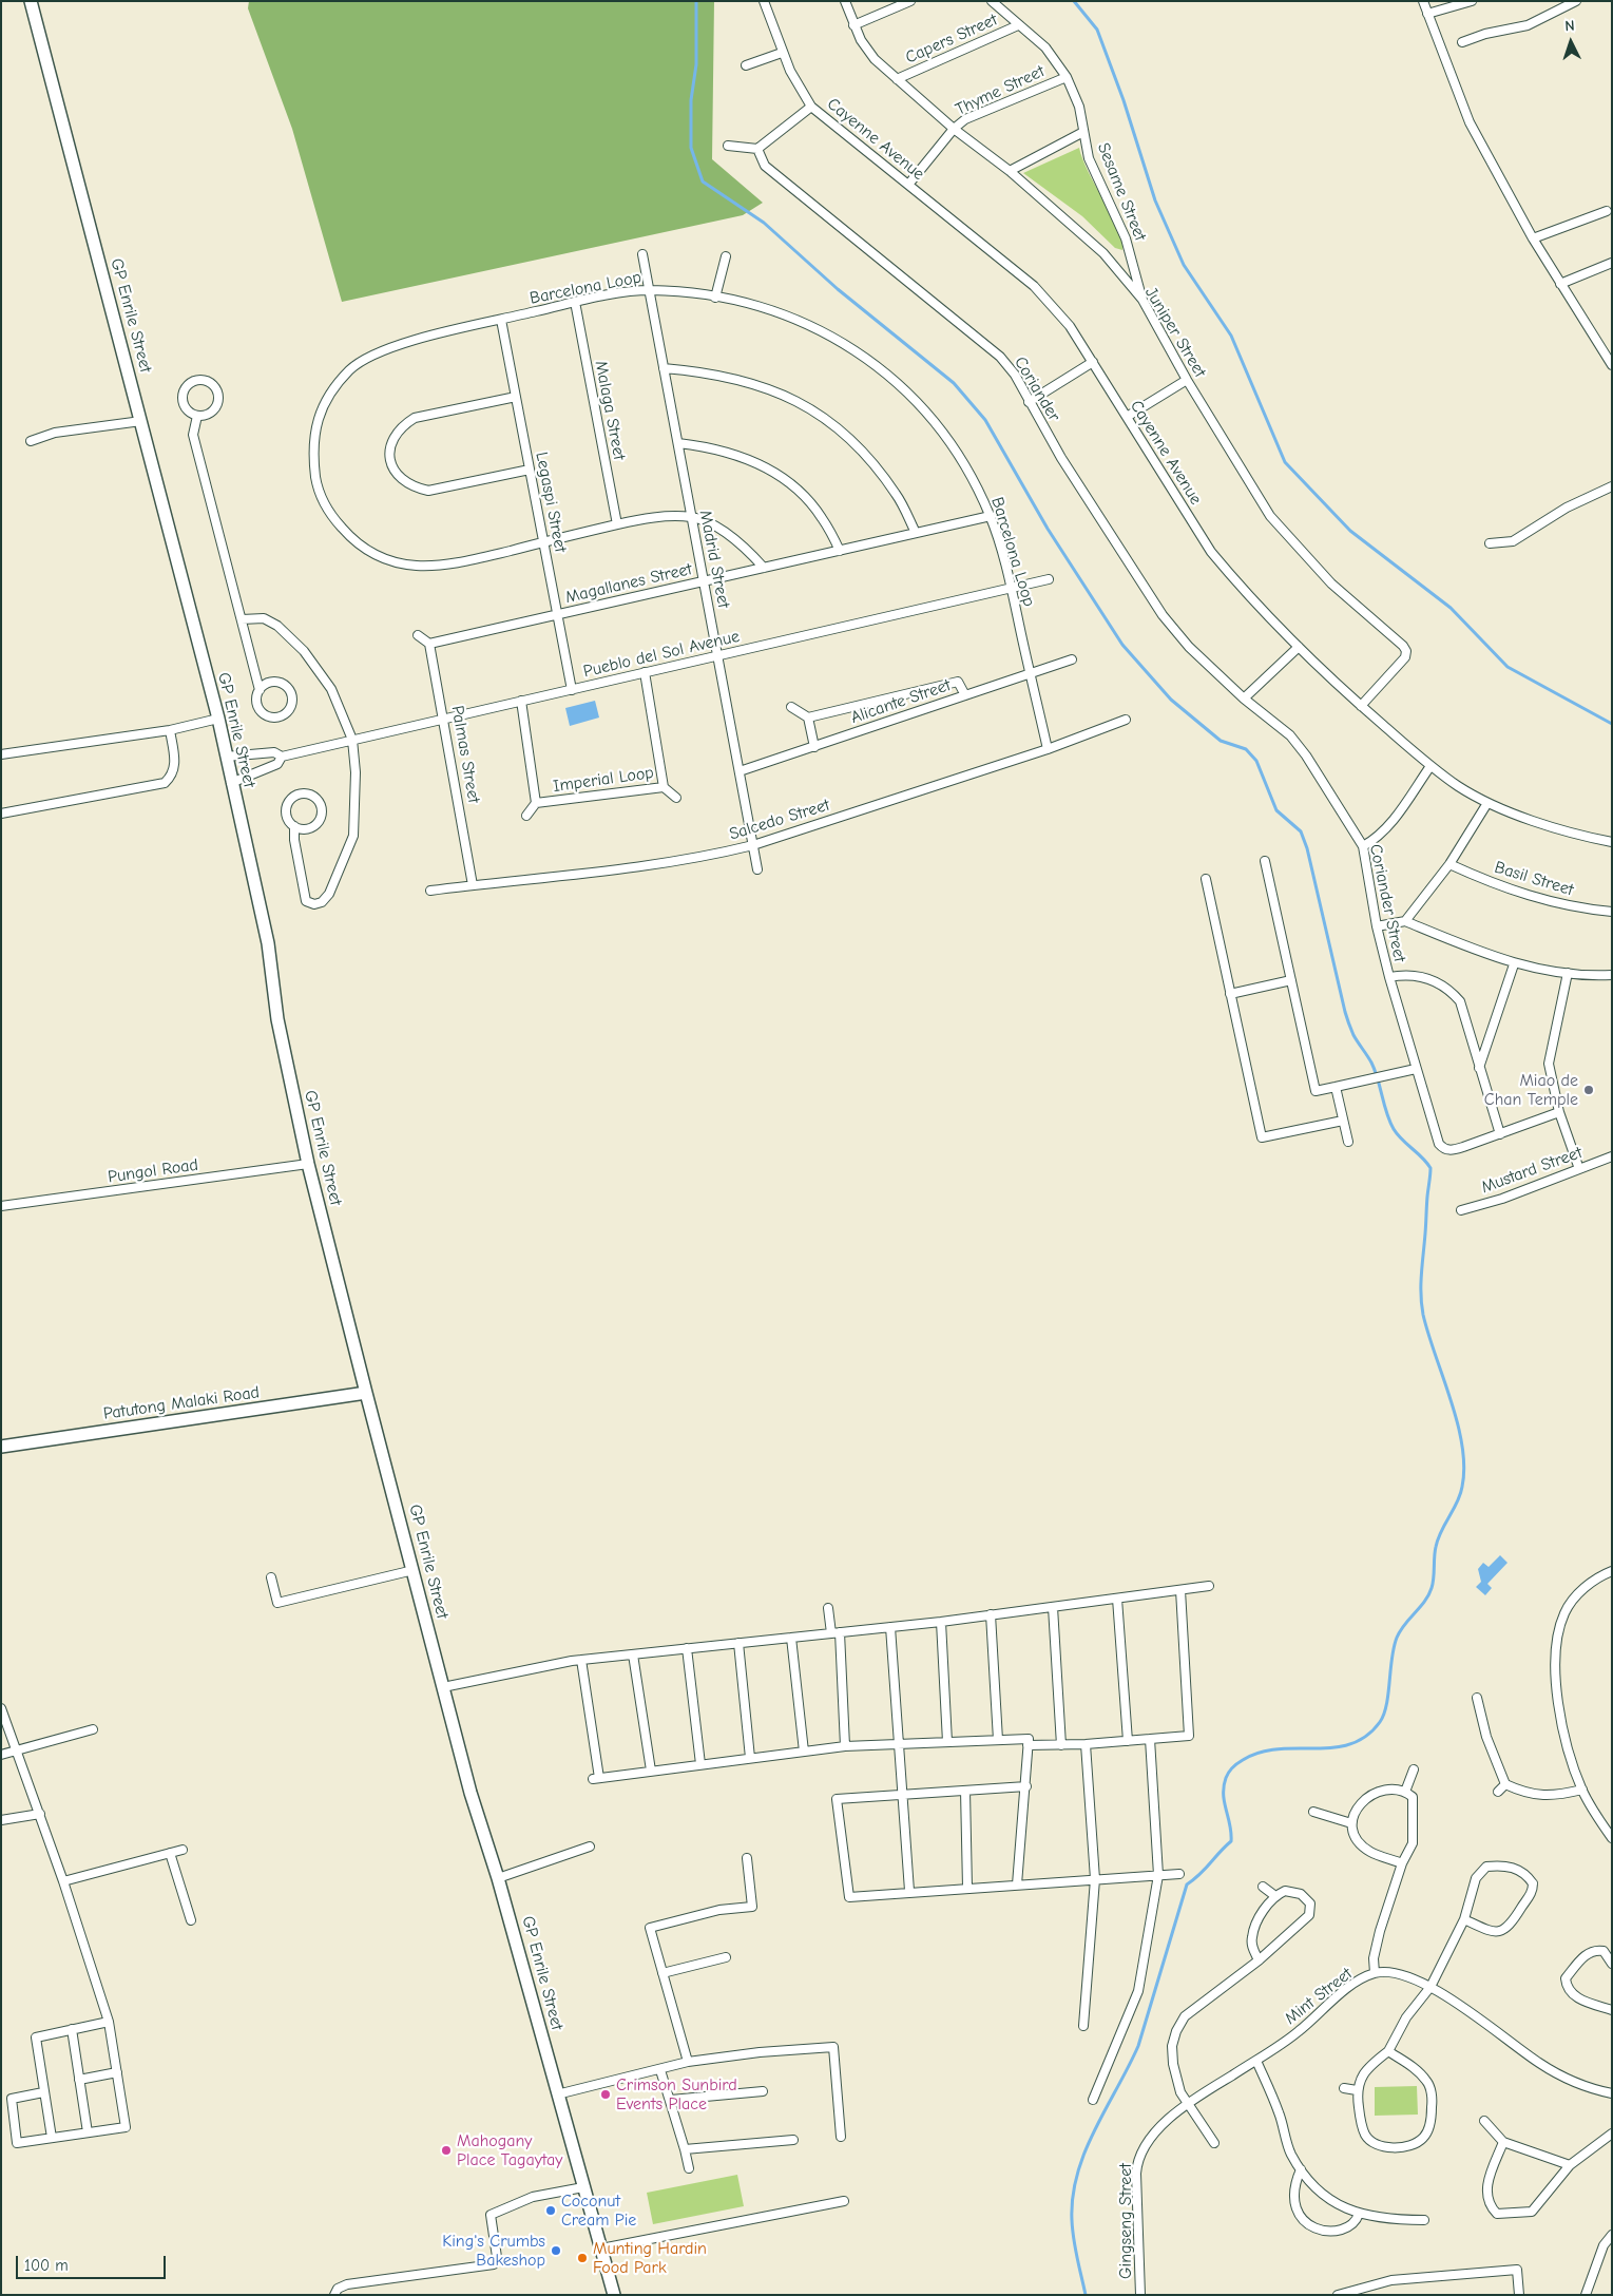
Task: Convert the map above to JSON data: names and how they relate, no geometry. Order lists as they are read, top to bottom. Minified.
{"streets":{"street":["Capers Street","Thyme Street","Cayenne Avenue","Sesame Street","Barcelona Loop","GP Enrile Street","Juniper Street","Coriander","Malaga Street","Legaspi Street","Madrid Street","Magallanes Street","Pueblo del Sol Avenue","Alicante Street","Palmas Street","Imperial Loop","Salcedo Street","Basil Street","Coriander Street","Mustard Street","Pungol Road","Patutong Malaki Road","Mint Street","Gingseng Street"]},"crossings":[["Capers Street","Sesame Street"],["Capers Street","Juniper Street"],["Thyme Street","Cayenne Avenue"],["Thyme Street","Sesame Street"],["Thyme Street","Juniper Street"],["Cayenne Avenue","Juniper Street"],["Sesame Street","Juniper Street"],["Barcelona Loop","Malaga Street"],["Barcelona Loop","Legaspi Street"],["Barcelona Loop","Madrid Street"],["Barcelona Loop","Magallanes Street"],["Barcelona Loop","Pueblo del Sol Avenue"],["Barcelona Loop","Alicante Street"],["Barcelona Loop","Salcedo Street"],["GP Enrile Street","Pueblo del Sol Avenue"],["GP Enrile Street","Pungol Road"],["GP Enrile Street","Patutong Malaki Road"],["Coriander","Coriander Street"],["Legaspi Street","Magallanes Street"],["Legaspi Street","Pueblo del Sol Avenue"],["Madrid Street","Magallanes Street"],["Madrid Street","Pueblo del Sol Avenue"],["Madrid Street","Alicante Street"],["Madrid Street","Salcedo Street"],["Magallanes Street","Palmas Street"],["Pueblo del Sol Avenue","Palmas Street"],["Pueblo del Sol Avenue","Imperial Loop"],["Palmas Street","Salcedo Street"],["Mint Street","Gingseng Street"]],"places":["Miao de Chan Temple","Crimson Sunbird Events Place","Mahogany Place Tagaytay","Coconut Cream Pie","King's Crumbs Bakeshop","Munting Hardin Food Park"],"scale_bar":"100 m","north":"top"}
